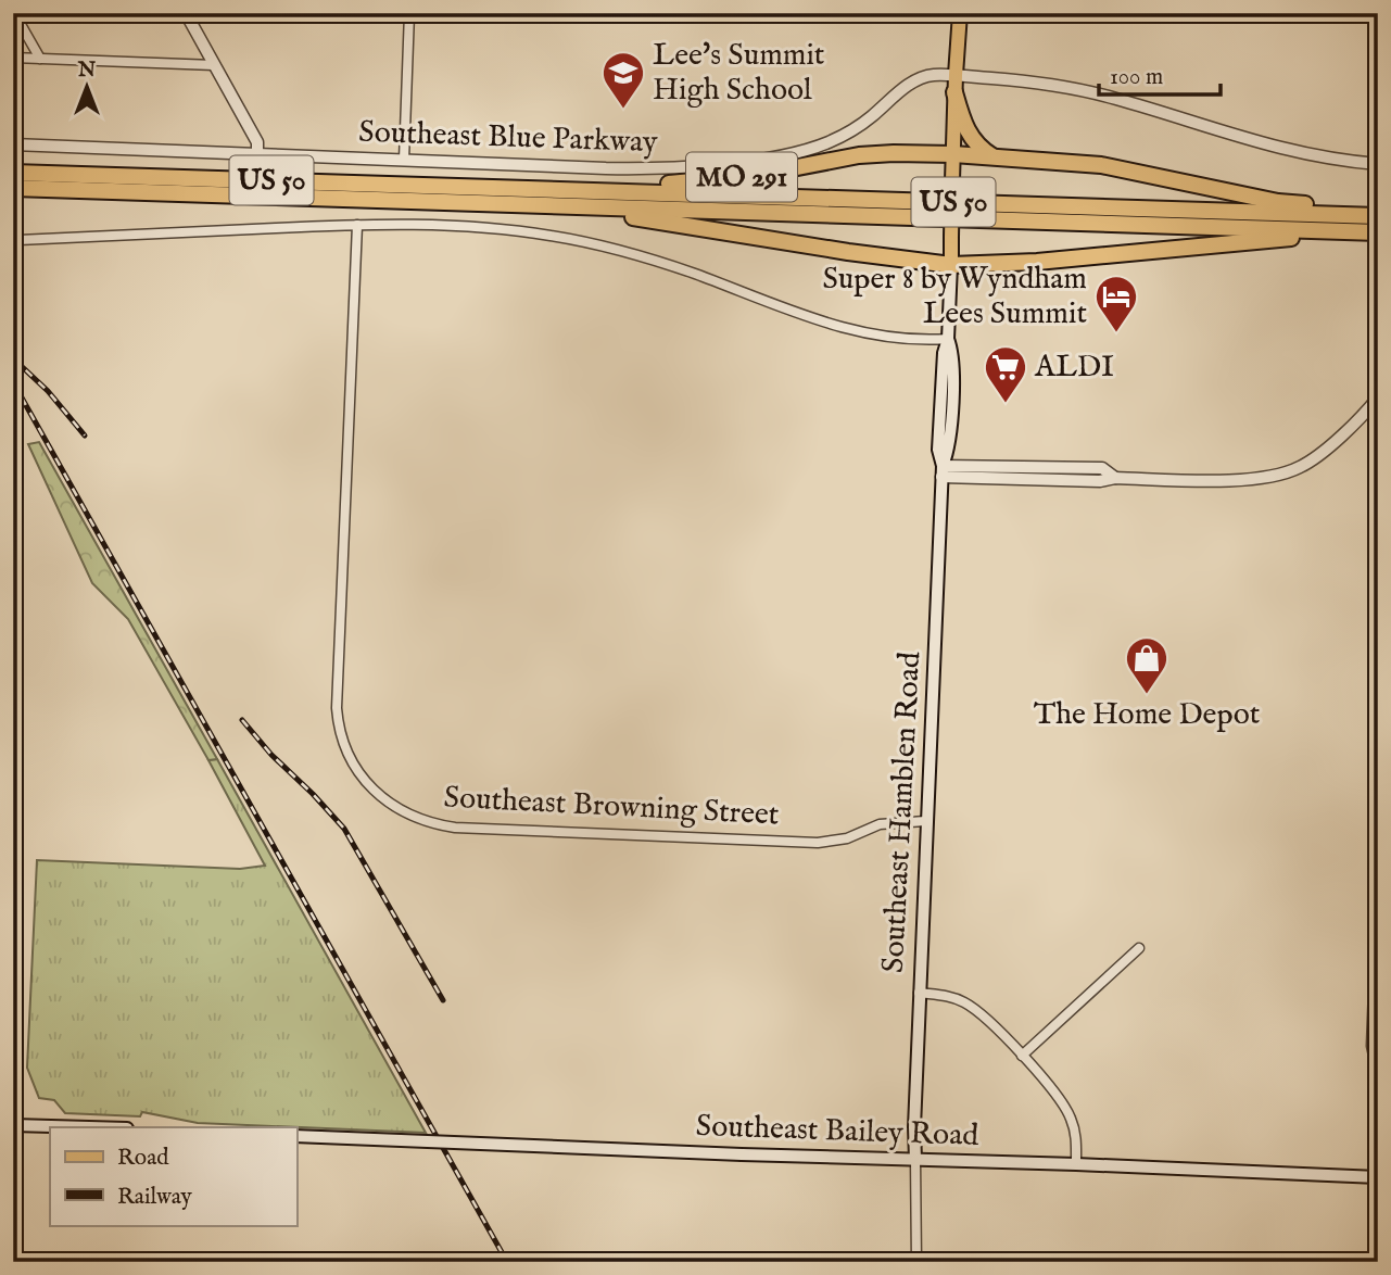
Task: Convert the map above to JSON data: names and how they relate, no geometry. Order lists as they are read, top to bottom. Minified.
{"streets":{"highway":["MO 291","US 50"],"main road":["Southeast Hamblen Road","Southeast Bailey Road"],"street":["Southeast Blue Parkway","Southeast Browning Street"]},"crossings":[["MO 291","US 50"],["MO 291","Southeast Hamblen Road"],["Southeast Browning Street","Southeast Hamblen Road"],["Southeast Hamblen Road","Southeast Bailey Road"]],"places":{"school or university":["Lee's Summit High School"],"hotel":["Super 8 by Wyndham Lees Summit"],"supermarket":["ALDI"],"shop":["The Home Depot"]},"legend":["Road","Railway"],"scale_bar":"100 m","north":"top"}
